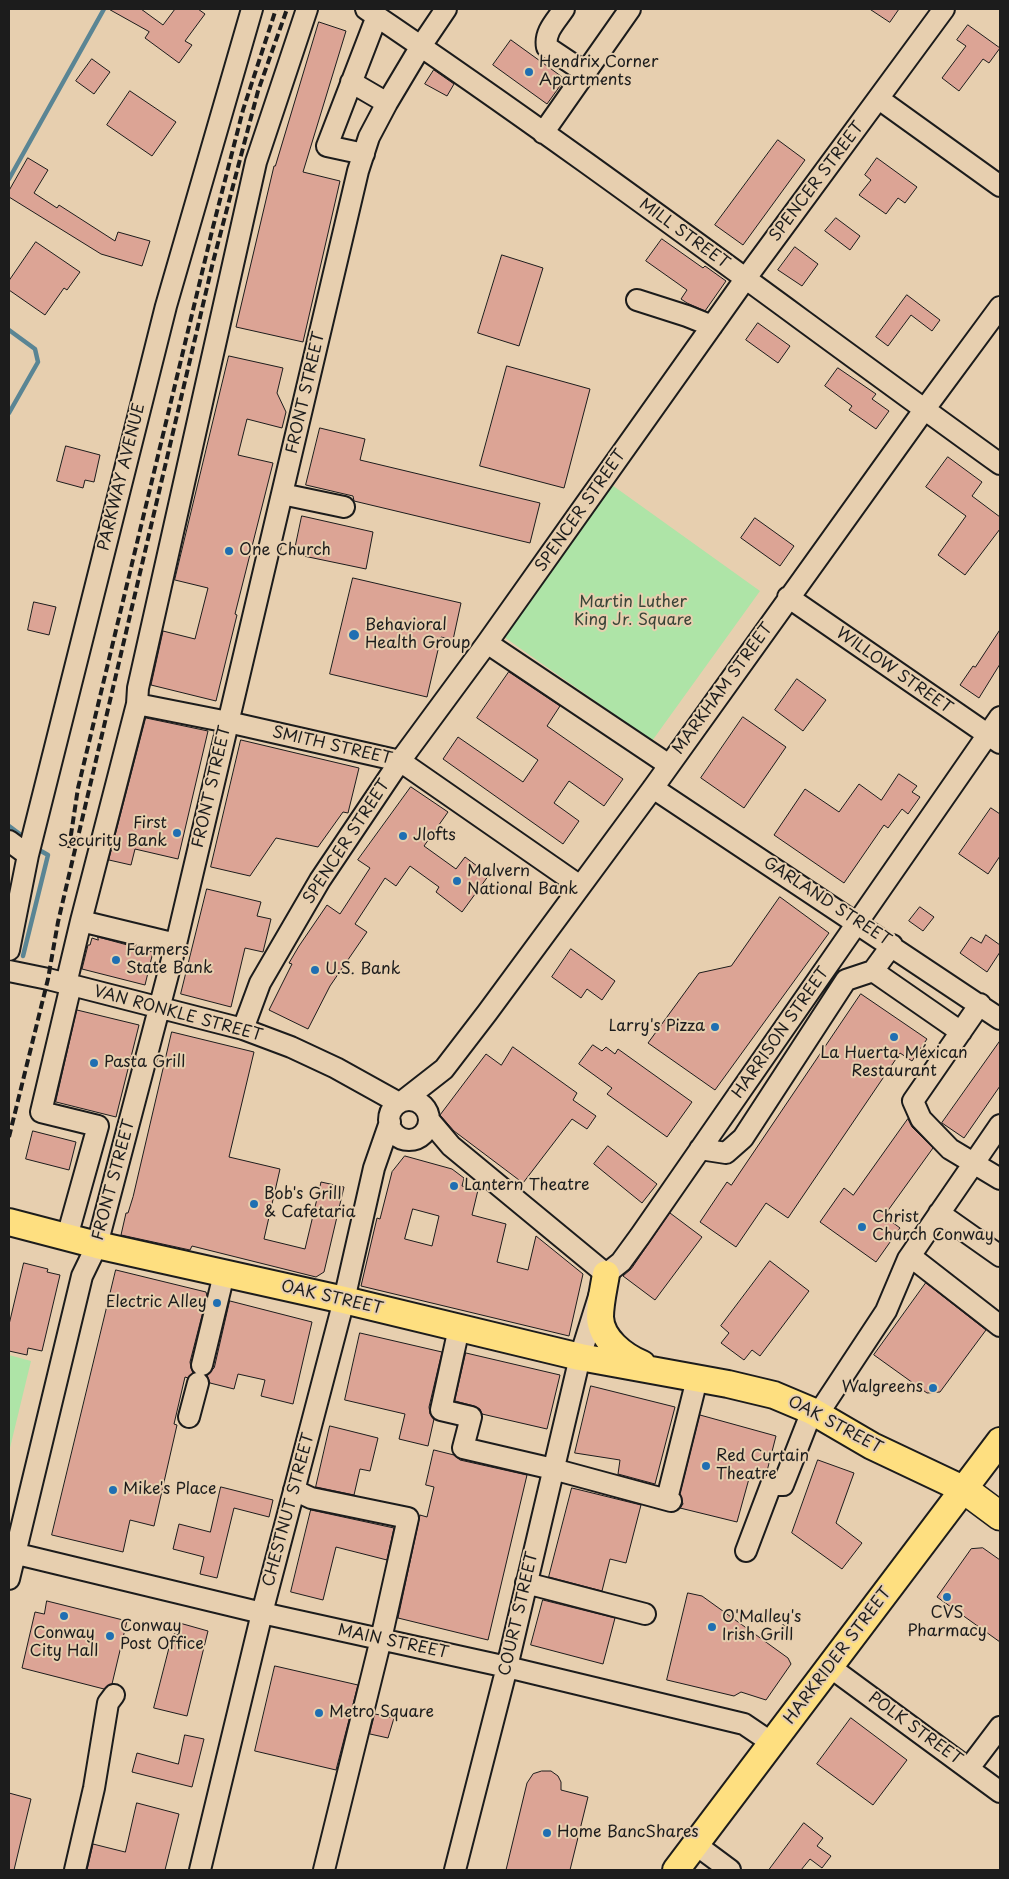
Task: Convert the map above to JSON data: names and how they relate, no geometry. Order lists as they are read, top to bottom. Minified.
{"streets":{"highway":["OAK STREET"],"main road":["HARKRIDER STREET"],"street":["SPENCER STREET","MILL STREET","FRONT STREET","PARKWAY AVENUE","WILLOW STREET","MARKHAM STREET","SMITH STREET","GARLAND STREET","VAN RONKLE STREET","HARRISON STREET","CHESTNUT STREET","COURT STREET","MAIN STREET","POLK STREET"]},"crossings":[["SPENCER STREET","MILL STREET"],["SPENCER STREET","SMITH STREET"],["SPENCER STREET","VAN RONKLE STREET"],["MILL STREET","FRONT STREET"],["MILL STREET","MARKHAM STREET"],["FRONT STREET","SMITH STREET"],["FRONT STREET","VAN RONKLE STREET"],["FRONT STREET","OAK STREET"],["FRONT STREET","MAIN STREET"],["WILLOW STREET","MARKHAM STREET"],["WILLOW STREET","HARRISON STREET"],["MARKHAM STREET","SMITH STREET"],["MARKHAM STREET","GARLAND STREET"],["MARKHAM STREET","VAN RONKLE STREET"],["MARKHAM STREET","CHESTNUT STREET"],["GARLAND STREET","HARRISON STREET"],["VAN RONKLE STREET","CHESTNUT STREET"],["HARRISON STREET","OAK STREET"],["OAK STREET","CHESTNUT STREET"],["OAK STREET","COURT STREET"],["OAK STREET","HARKRIDER STREET"],["CHESTNUT STREET","MAIN STREET"],["COURT STREET","MAIN STREET"],["MAIN STREET","HARKRIDER STREET"],["HARKRIDER STREET","POLK STREET"]],"parks":["Martin Luther King Jr. Square"],"places":["Hendrix Corner Apartments","One Church","Behavioral Health Group","First Security Bank","Jlofts","Malvern National Bank","Farmers State Bank","U.S. Bank","Larry's Pizza","La Huerta Méxican Restaurant","Pasta Grill","Lantern Theatre","Bob's Grill & Cafetaria","Christ Church Conway","Electric Alley","Walgreens","Red Curtain Theatre","Mike's Place","CVS Pharmacy","Conway City Hall","O'Malley's Irish Grill","Conway Post Office","Metro Square","Home BancShares"]}
